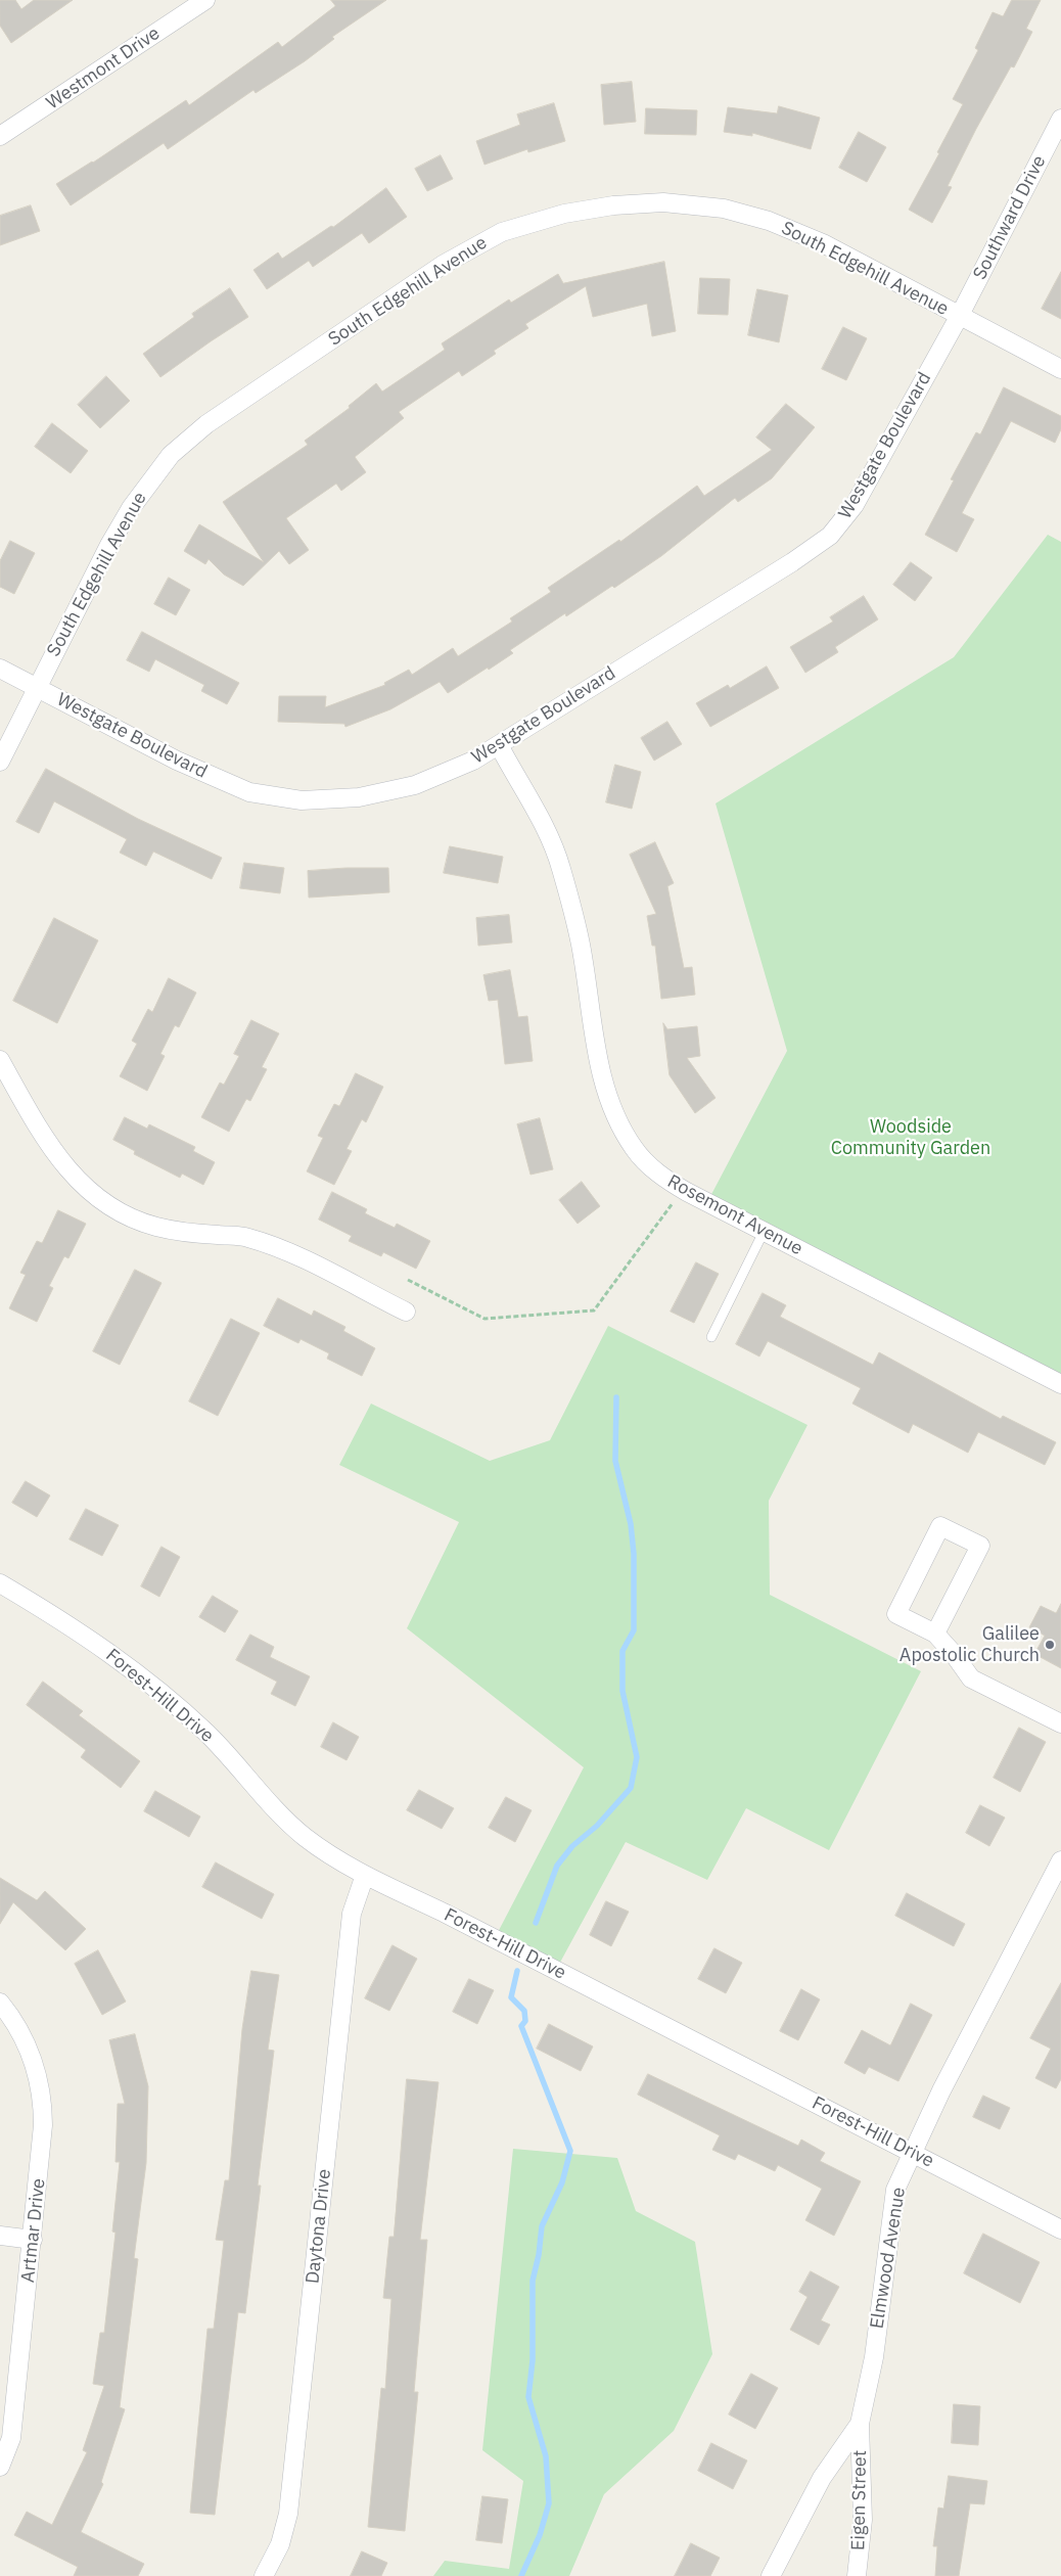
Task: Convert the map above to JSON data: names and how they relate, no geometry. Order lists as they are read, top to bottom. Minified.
{"streets":{"street":["Westmont Drive","Southward Drive","South Edgehill Avenue","Westgate Boulevard","Rosemont Avenue","Forest-Hill Drive","Daytona Drive","Artmar Drive","Elmwood Avenue","Eigen Street"]},"crossings":[["Southward Drive","South Edgehill Avenue"],["Southward Drive","Westgate Boulevard"],["South Edgehill Avenue","Westgate Boulevard"],["Westgate Boulevard","Rosemont Avenue"],["Forest-Hill Drive","Daytona Drive"],["Forest-Hill Drive","Elmwood Avenue"],["Elmwood Avenue","Eigen Street"]],"parks":["Woodside Community Garden"],"places":["Galilee Apostolic Church"]}
